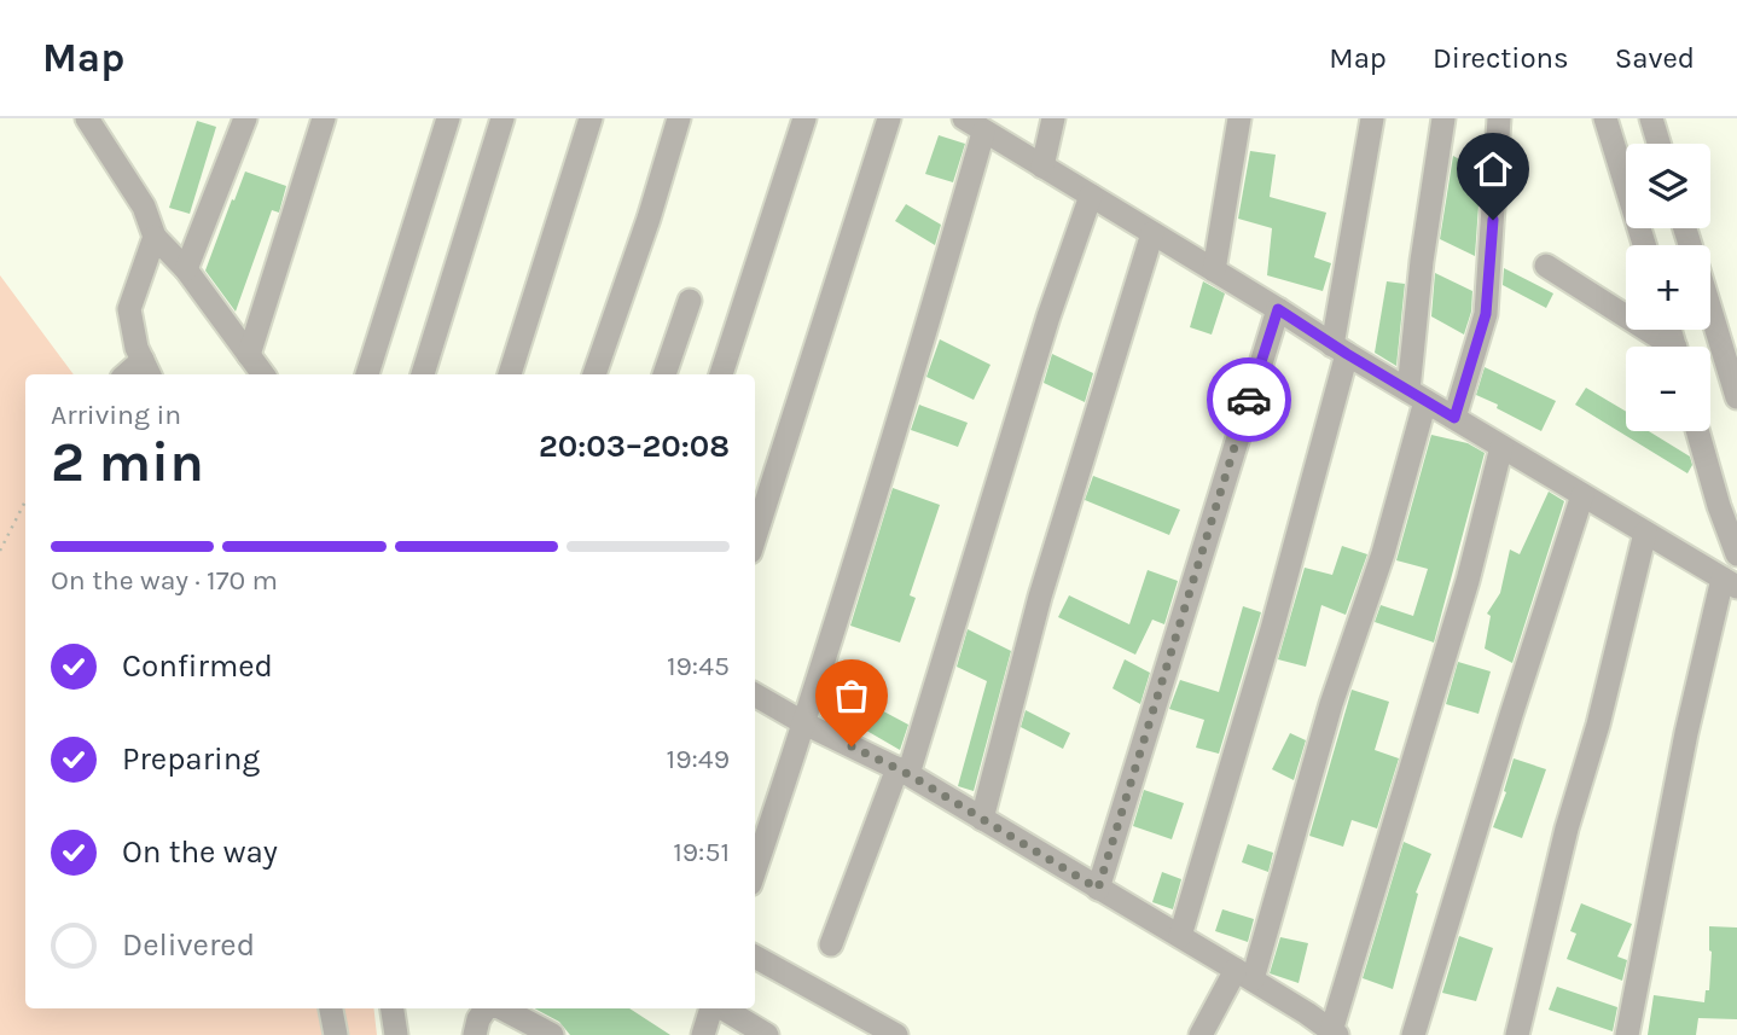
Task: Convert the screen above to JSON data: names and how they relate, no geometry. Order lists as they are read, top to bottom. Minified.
{"page":{"header":"Map","nav":["Map","Directions","Saved"],"map_buttons":["+","−"],"heading":["2 min","Arriving in","20:03–20:08"],"bar":"On the way · 170 m","list":[["Confirmed","19:45"],["Preparing","19:49"],["On the way","19:51"],"Delivered"]}}
